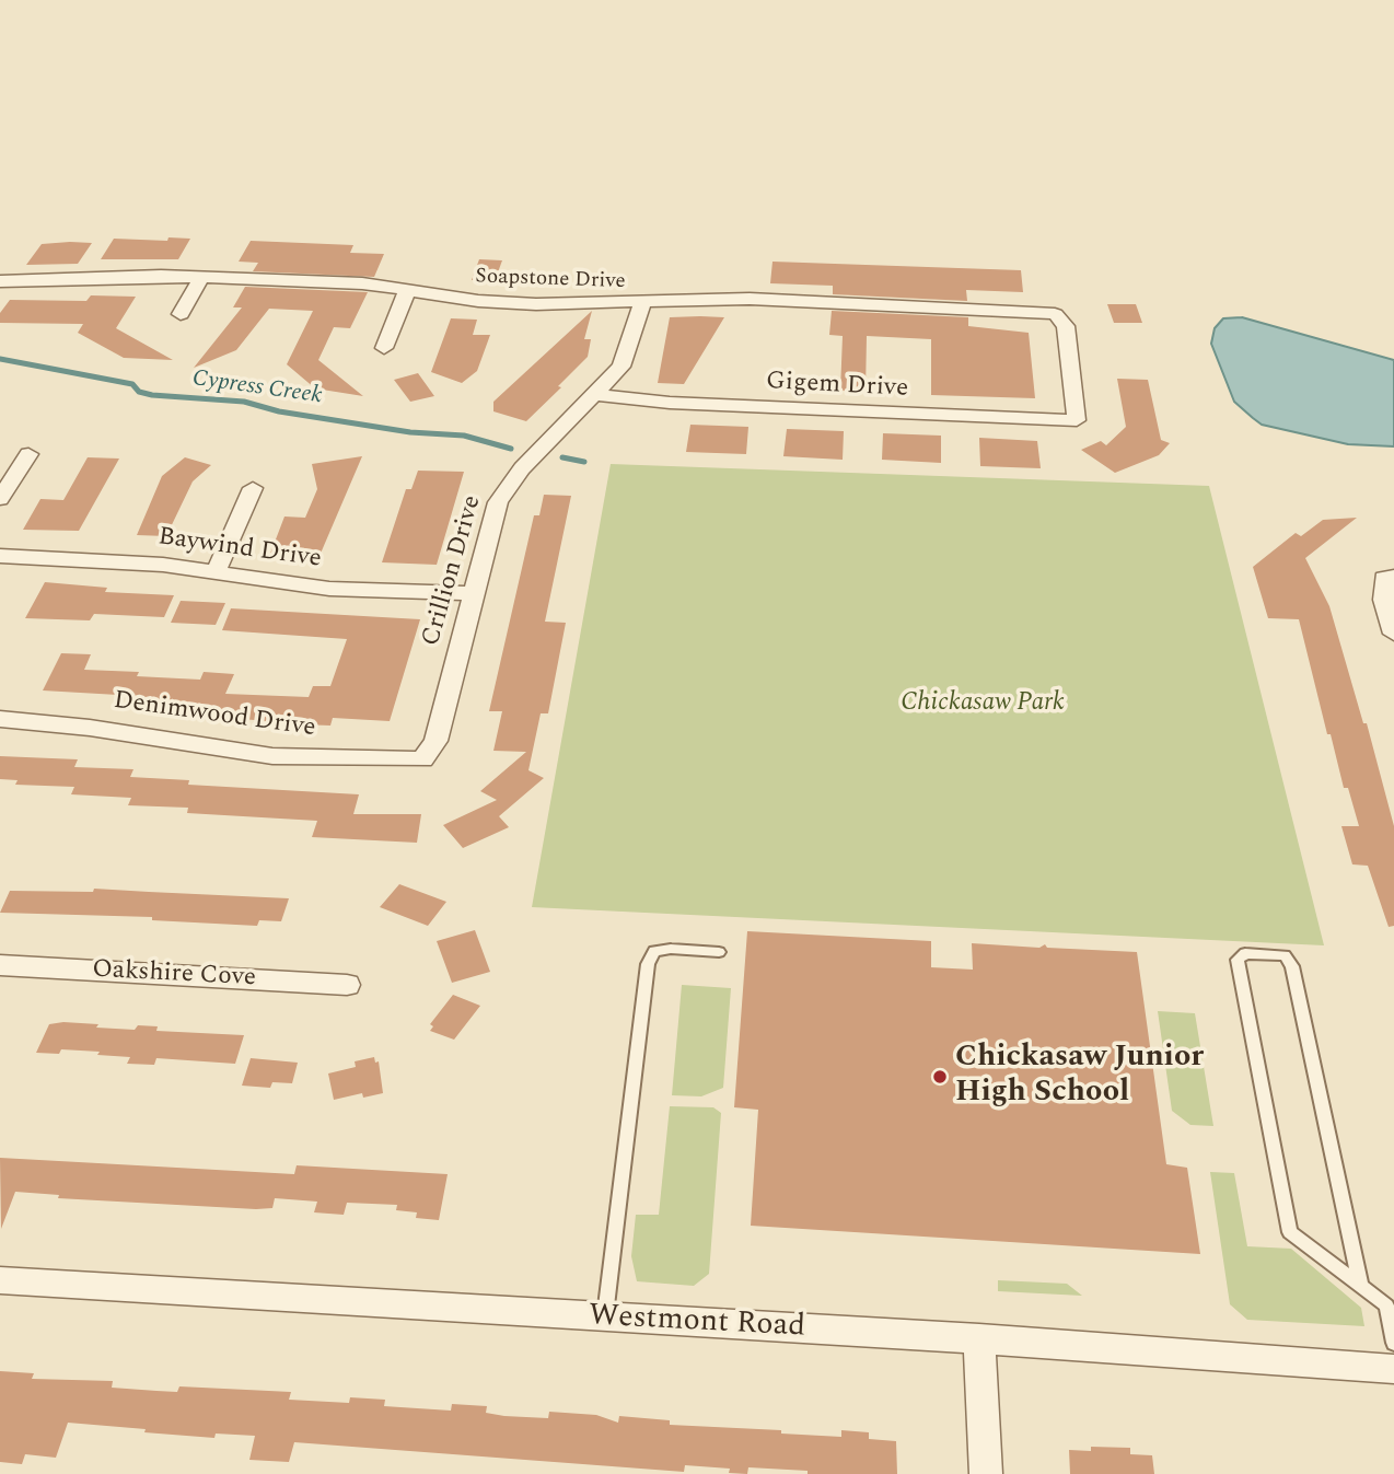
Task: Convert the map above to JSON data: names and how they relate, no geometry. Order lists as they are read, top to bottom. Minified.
{"streets":{"street":["Soapstone Drive","Gigem Drive","Baywind Drive","Crillion Drive","Denimwood Drive","Oakshire Cove","Westmont Road"]},"crossings":[["Soapstone Drive","Gigem Drive"],["Soapstone Drive","Crillion Drive"],["Gigem Drive","Crillion Drive"],["Baywind Drive","Crillion Drive"],["Crillion Drive","Denimwood Drive"]],"water":["Cypress Creek"],"parks":["Chickasaw Park"],"places":["Chickasaw Junior High School"]}
